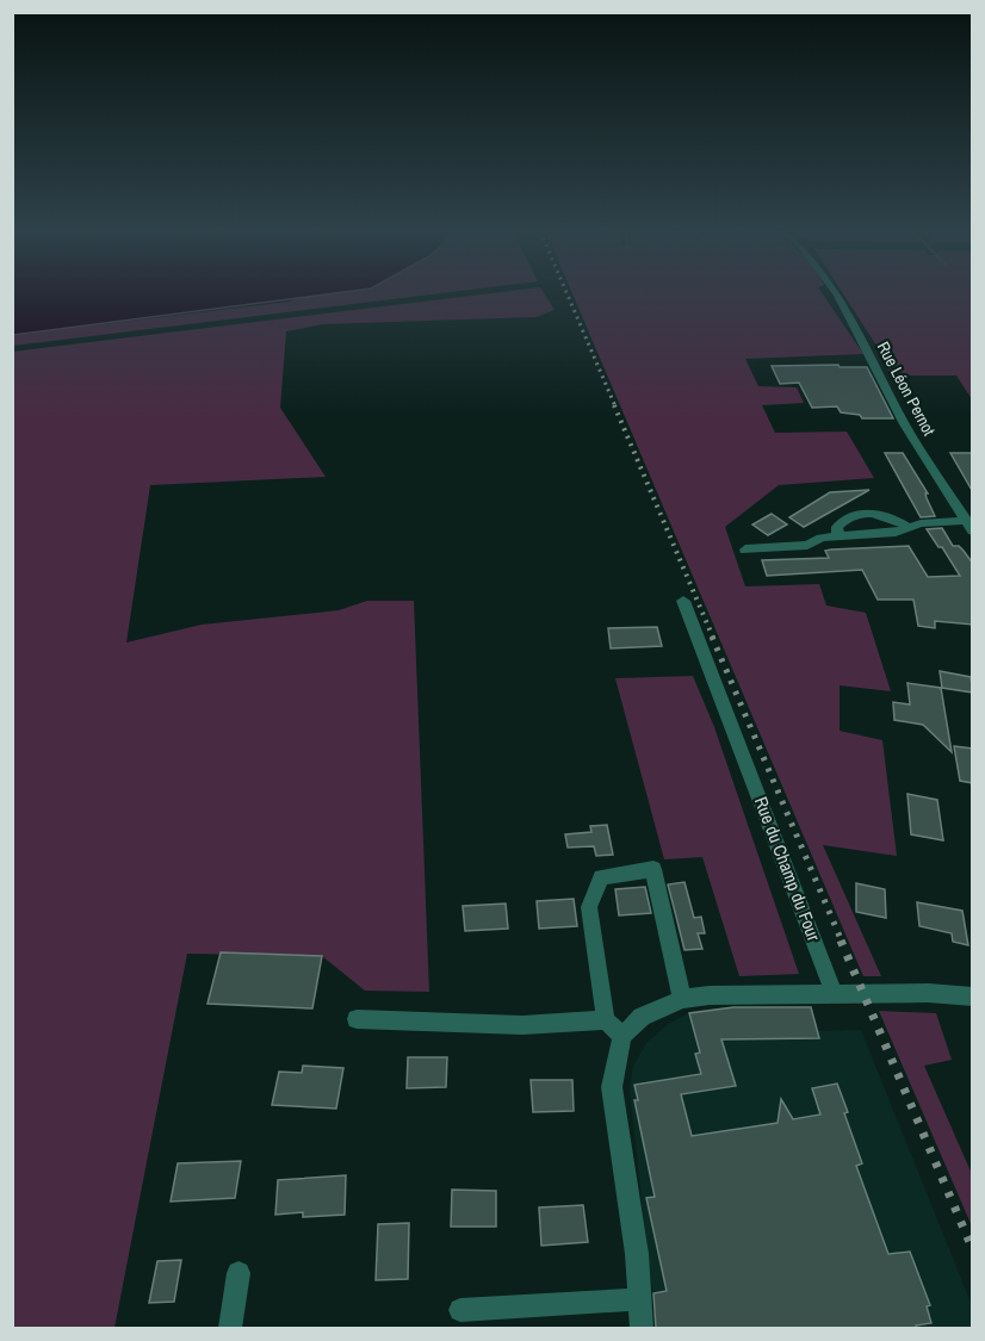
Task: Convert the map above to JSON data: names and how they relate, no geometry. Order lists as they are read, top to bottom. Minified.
{"streets":{"street":["Rue Léon Pernot","Rue du Champ du Four"]}}
